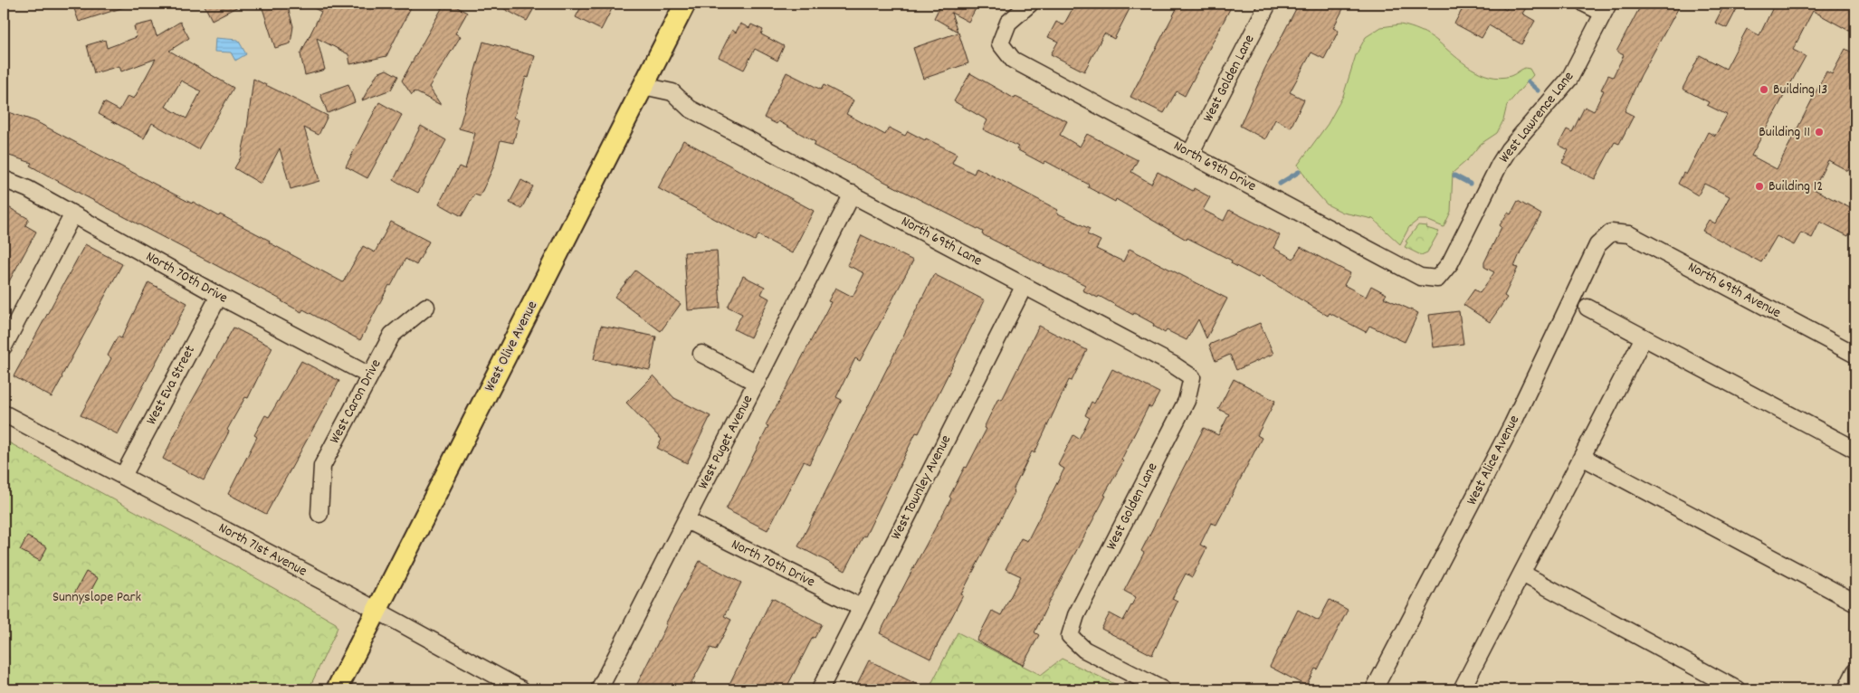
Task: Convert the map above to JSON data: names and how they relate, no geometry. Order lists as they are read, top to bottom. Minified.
{"streets":{"main road":["West Olive Avenue"],"street":["West Golden Lane","West Lawrence Lane","North 69th Drive","North 69th Lane","North 70th Drive","North 69th Avenue","West Eva Street","West Caron Drive","West Puget Avenue","West Alice Avenue","West Townley Avenue","North 71st Avenue"]},"crossings":[["West Golden Lane","North 69th Drive"],["West Golden Lane","North 69th Lane"],["West Lawrence Lane","North 69th Drive"],["North 69th Lane","West Olive Avenue"],["North 69th Lane","West Puget Avenue"],["North 69th Lane","West Townley Avenue"],["North 70th Drive","West Eva Street"],["North 70th Drive","West Caron Drive"],["North 70th Drive","West Puget Avenue"],["North 70th Drive","West Townley Avenue"],["North 69th Avenue","West Alice Avenue"],["West Olive Avenue","North 71st Avenue"],["West Eva Street","North 71st Avenue"]],"parks":["Sunnyslope Park"],"places":["Building 13","Building 11","Building 12"]}
